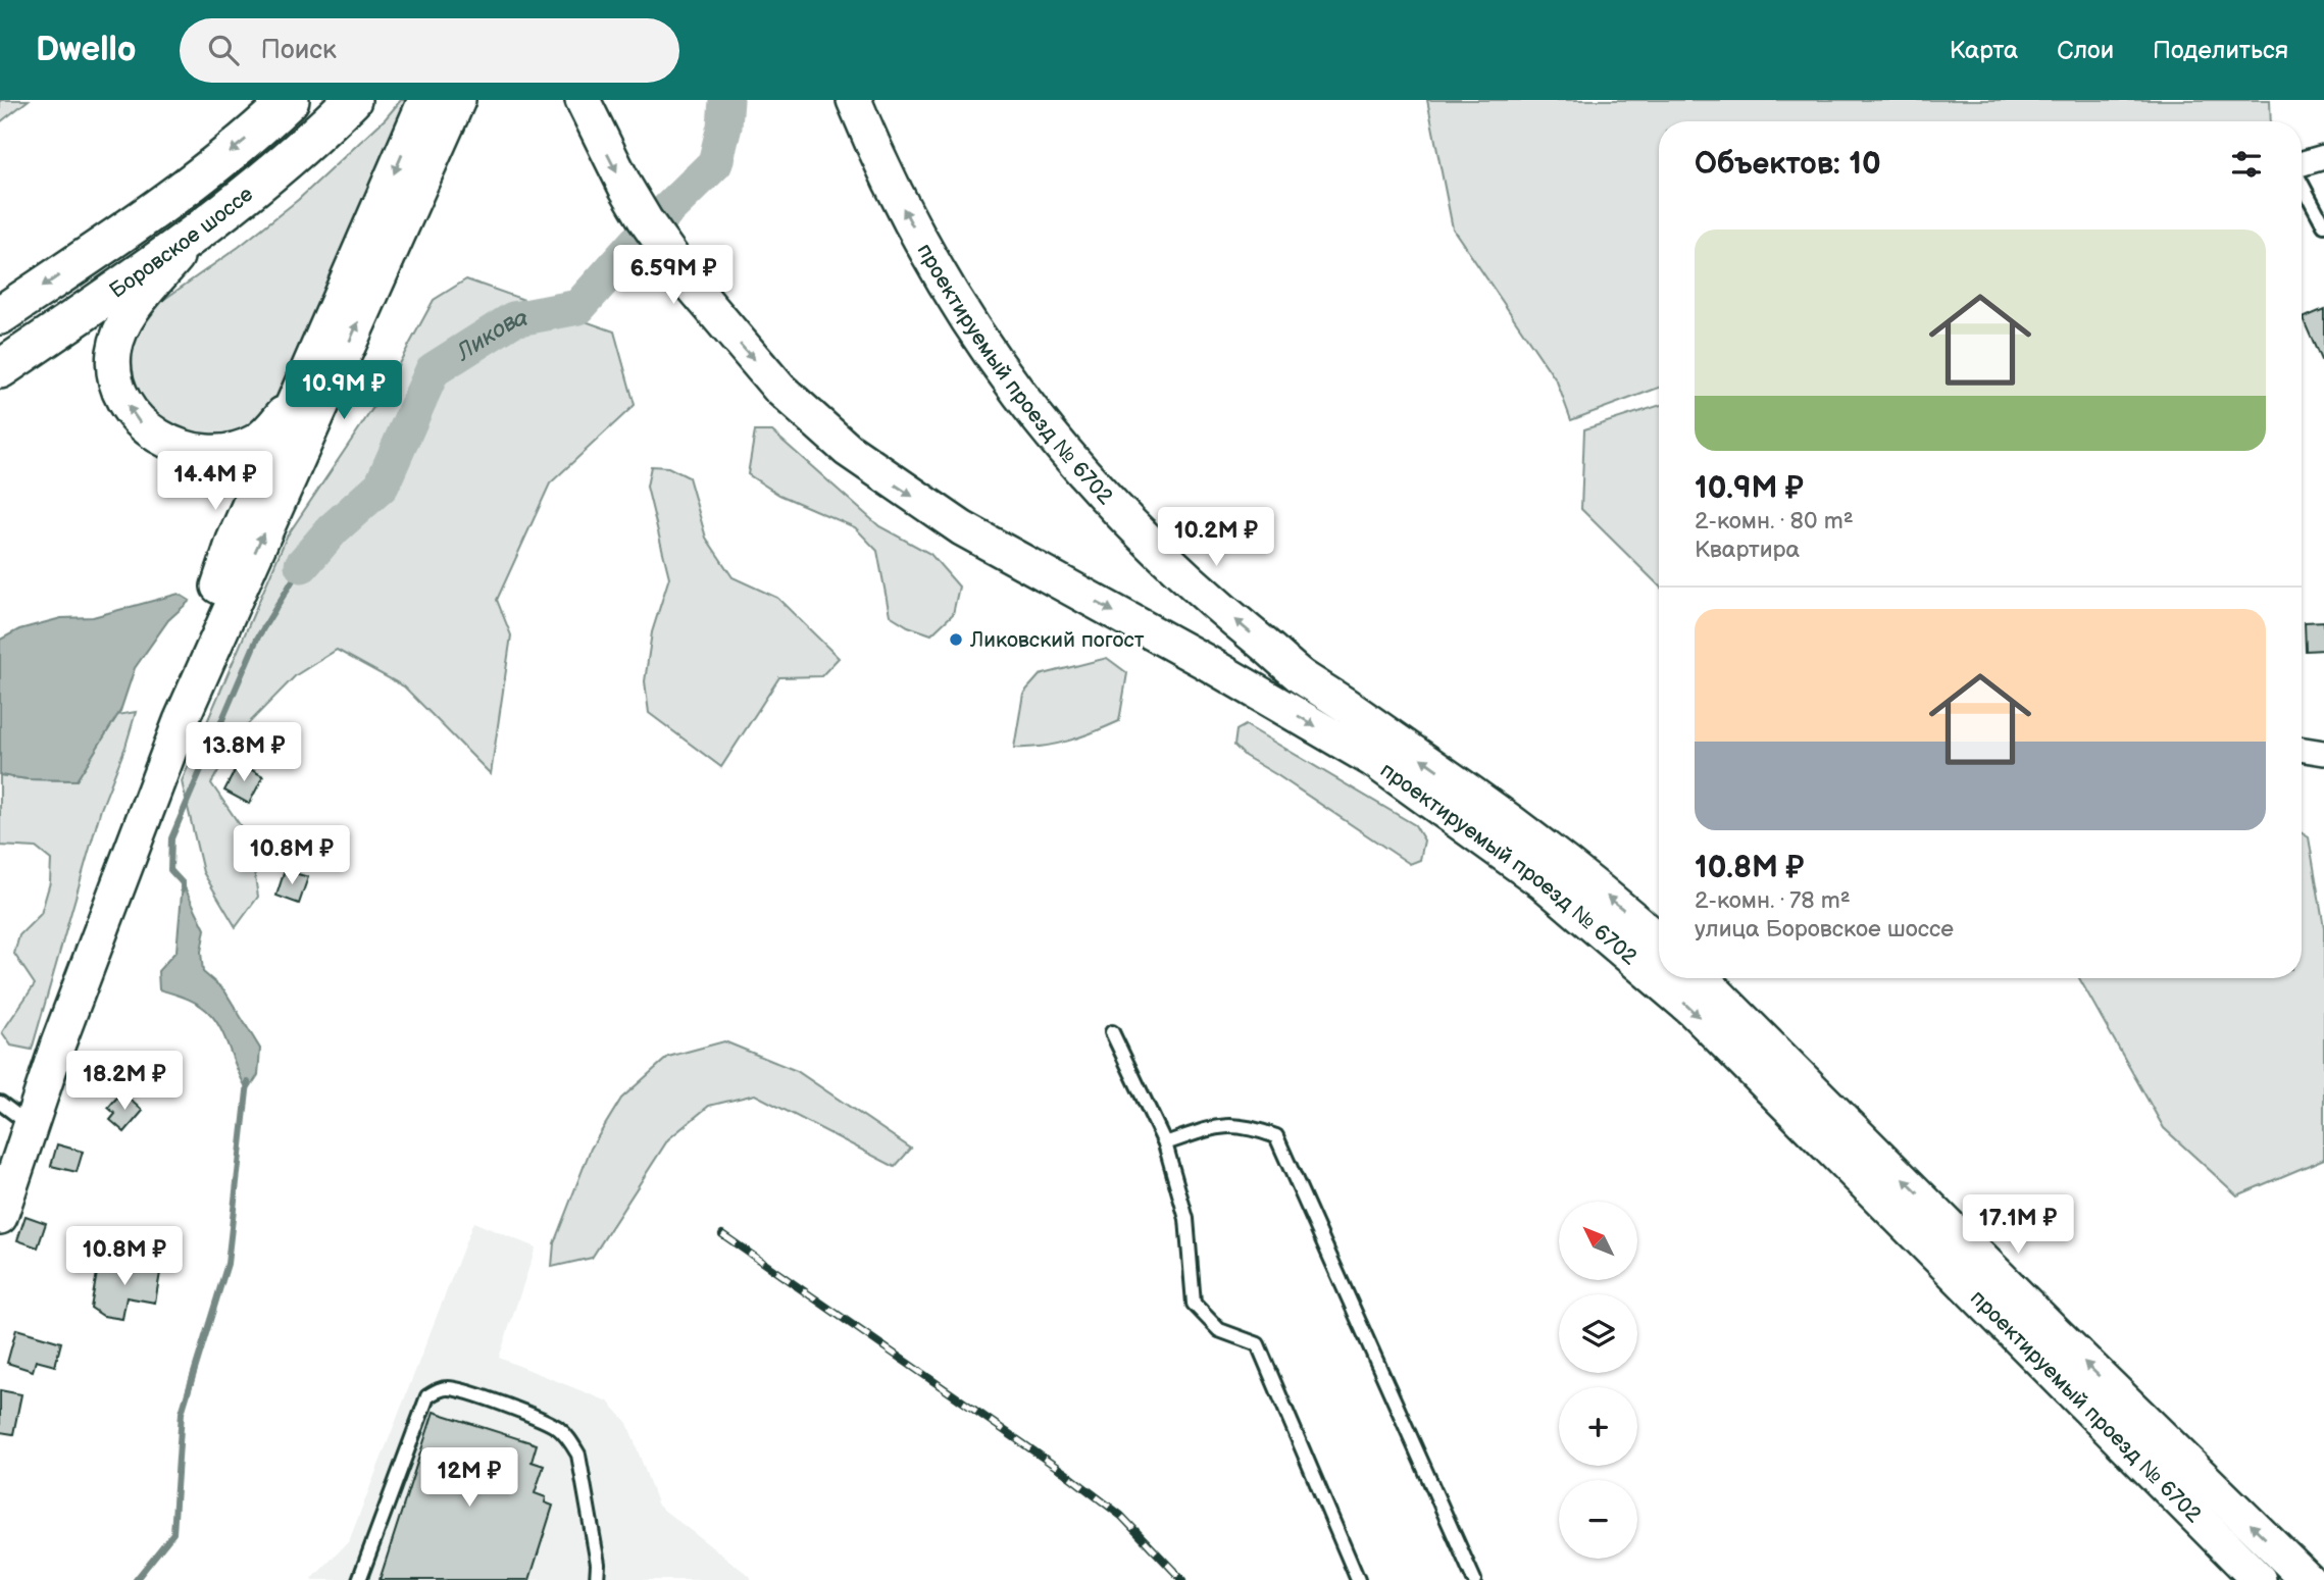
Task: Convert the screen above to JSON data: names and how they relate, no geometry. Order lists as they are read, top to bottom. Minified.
{"streets":{"main road":["Боровское шоссе","проектируемый проезд № 6702"]},"water":["Ликова"],"places":["Ликовский погост"],"north":"top left","page":{"header":"Dwello","search":"Поиск","nav":["Карта","Слои","Поделиться"],"heading":"Объектов: 10","list":[{"name":"10.9M ₽","note":"2-комн. · 80 m² · Квартира"},{"name":"10.8M ₽","note":"2-комн. · 78 m² · улица Боровское шоссе"}],"price":["6.59M ₽","10.9M ₽","14.4M ₽","10.2M ₽","13.8M ₽","10.8M ₽","18.2M ₽","17.1M ₽","10.8M ₽","12M ₽"],"map_buttons":["+","−"]}}
